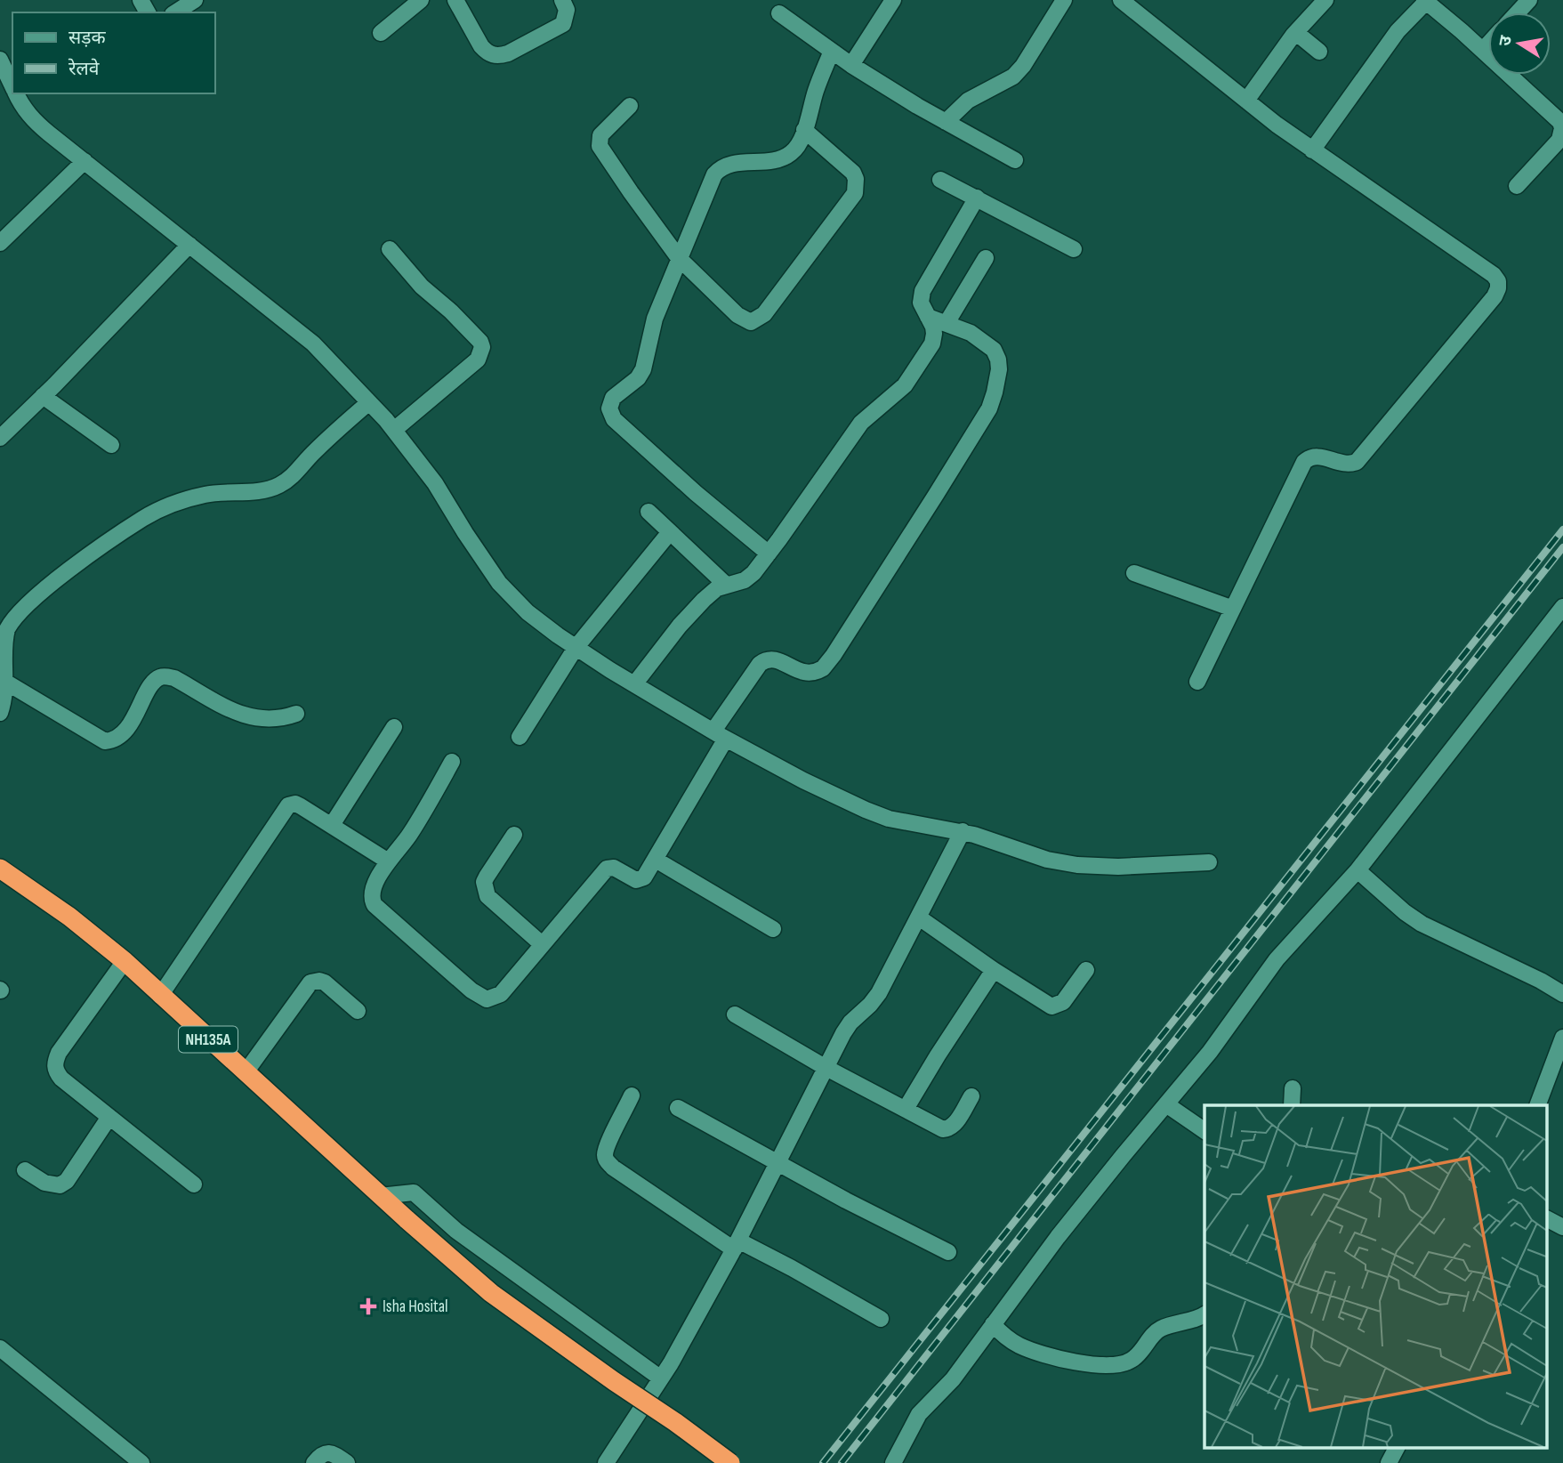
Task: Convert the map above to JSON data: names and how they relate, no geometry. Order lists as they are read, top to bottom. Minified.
{"streets":{"highway":["NH135A"]},"places":{"health":["Isha Hosital"]},"legend":["सड़क","रेलवे"],"north":"left"}
